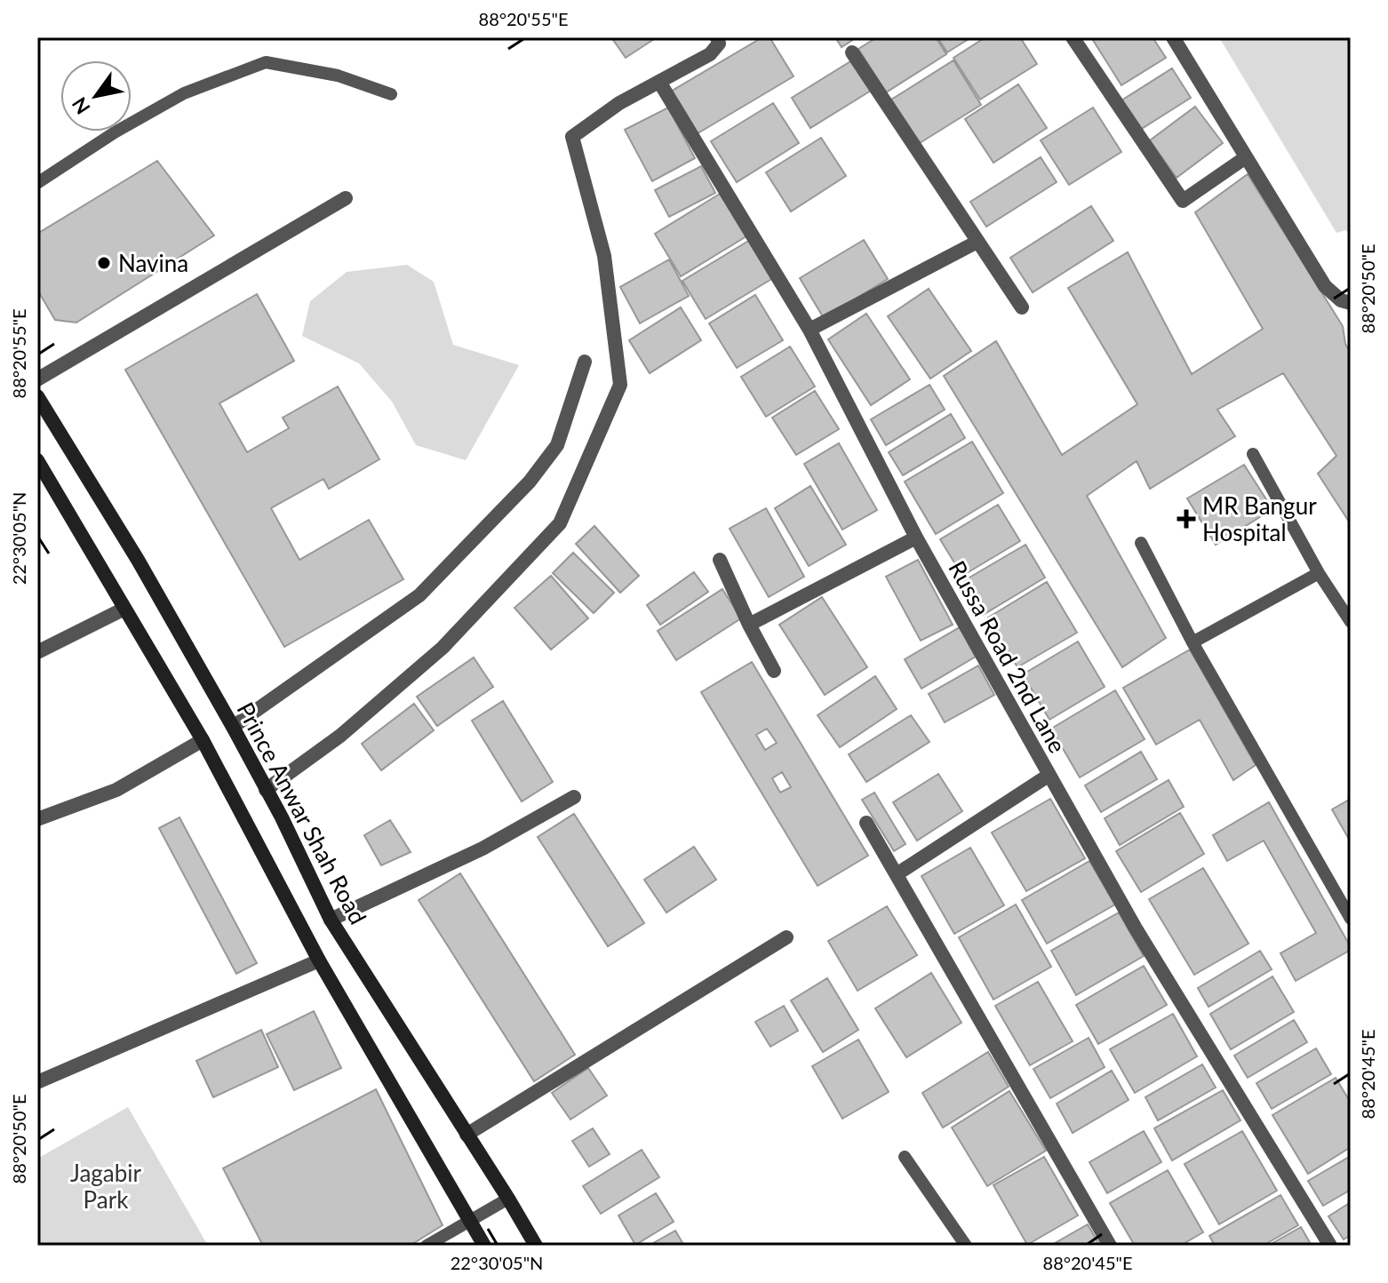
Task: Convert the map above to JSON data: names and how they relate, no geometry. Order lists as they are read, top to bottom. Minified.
{"streets":{"main road":["Prince Anwar Shah Road"],"street":["Russa Road 2nd Lane"]},"parks":["Jagabir Park"],"places":{"other":["Navina"],"health":["MR Bangur Hospital"]},"north":"bottom left","coordinates":["88°20'55\"E","88°20'50\"E","22°30'05\"N","88°20'45\"E"]}
